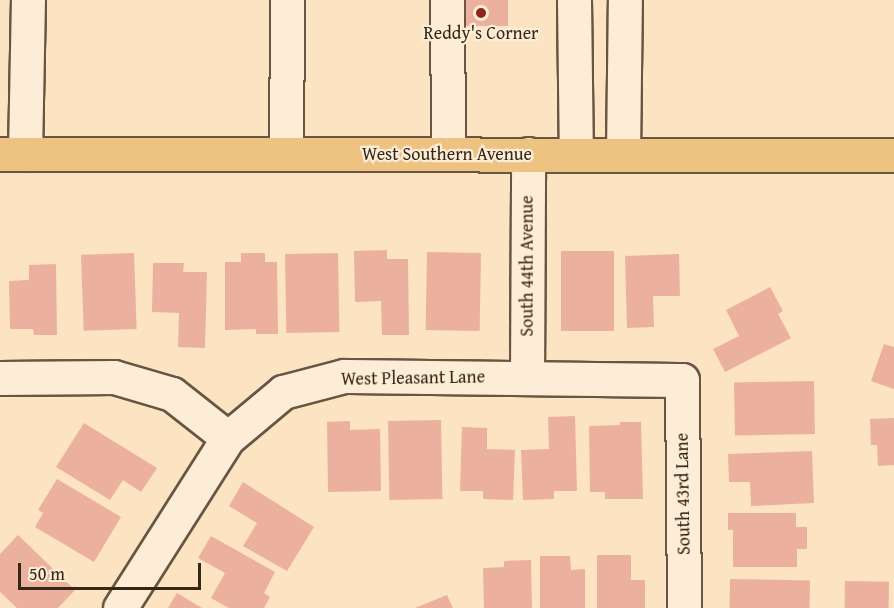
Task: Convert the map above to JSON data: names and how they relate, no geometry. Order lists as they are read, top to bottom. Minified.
{"streets":{"main road":["West Southern Avenue"],"street":["South 44th Avenue","West Pleasant Lane","South 43rd Lane"]},"crossings":[["West Southern Avenue","South 44th Avenue"],["South 44th Avenue","West Pleasant Lane"],["West Pleasant Lane","South 43rd Lane"]],"places":["Reddy's Corner"],"scale_bar":"50 m"}
